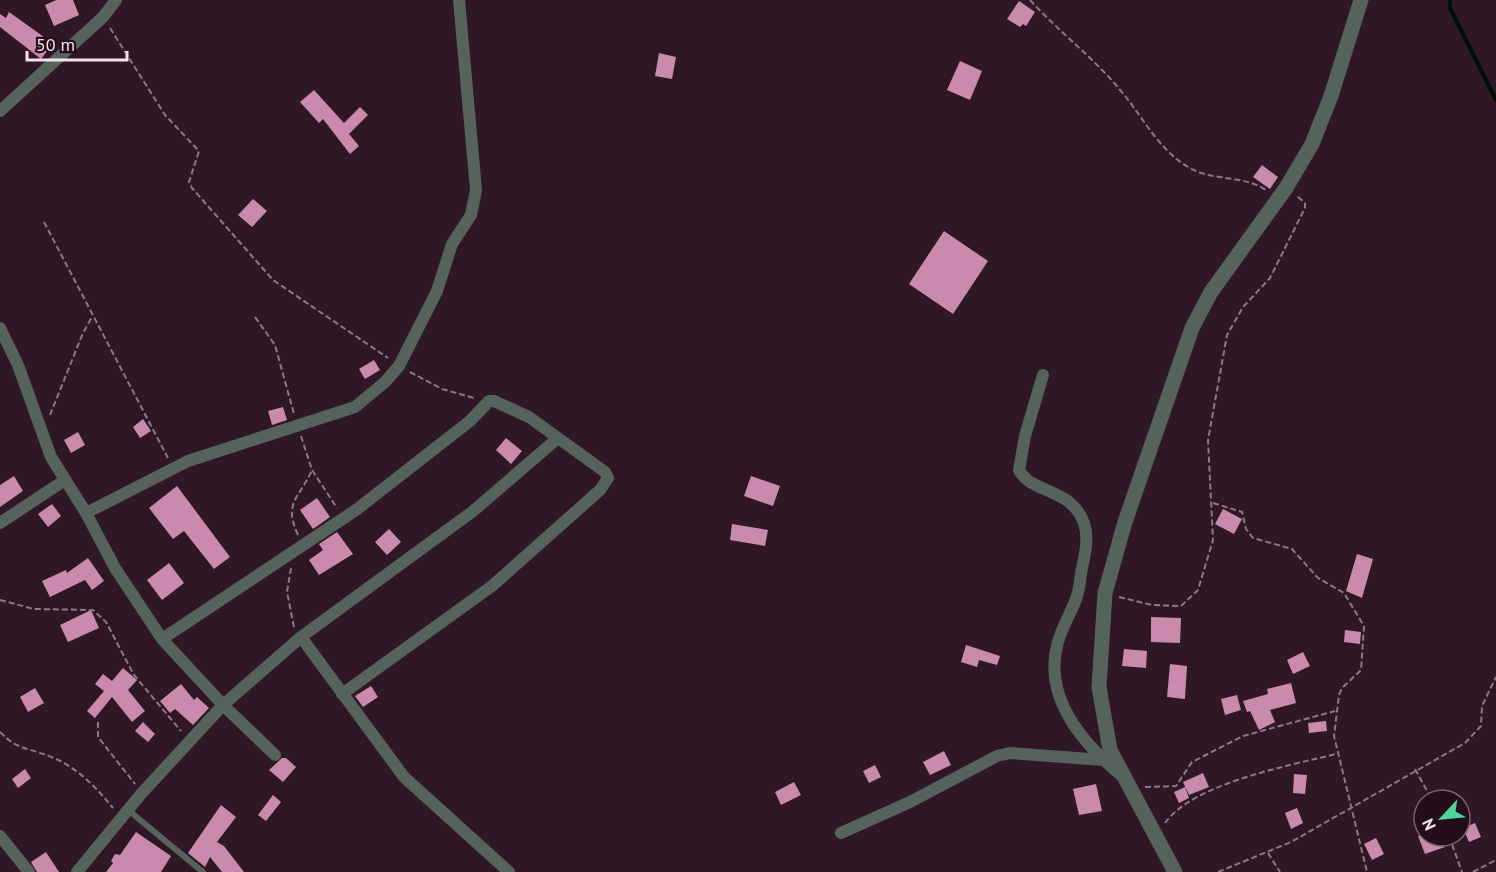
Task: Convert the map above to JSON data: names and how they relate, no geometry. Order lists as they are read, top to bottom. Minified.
{"scale_bar":"50 m","north":"bottom left"}
